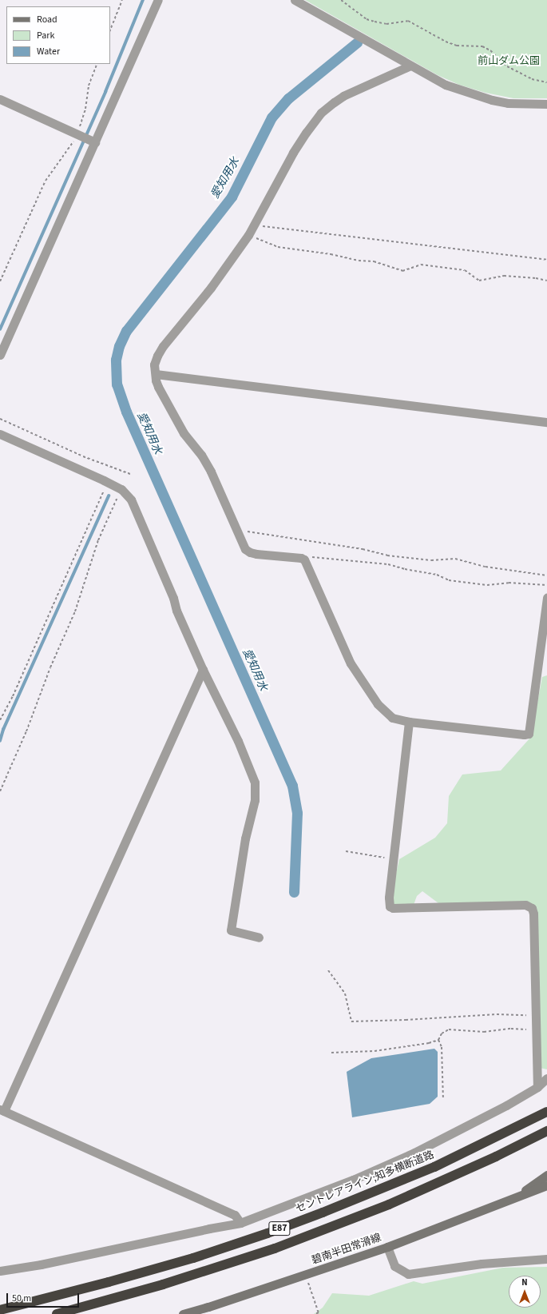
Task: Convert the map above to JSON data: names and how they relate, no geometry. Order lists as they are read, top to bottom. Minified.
{"streets":{"highway":["セントレアライン;知多横断道路","E87"],"main road":["碧南半田常滑線"]},"water":["愛知用水"],"parks":["前山ダム公園"],"legend":["Road","Park","Water"],"scale_bar":"50 m","north":"top"}
